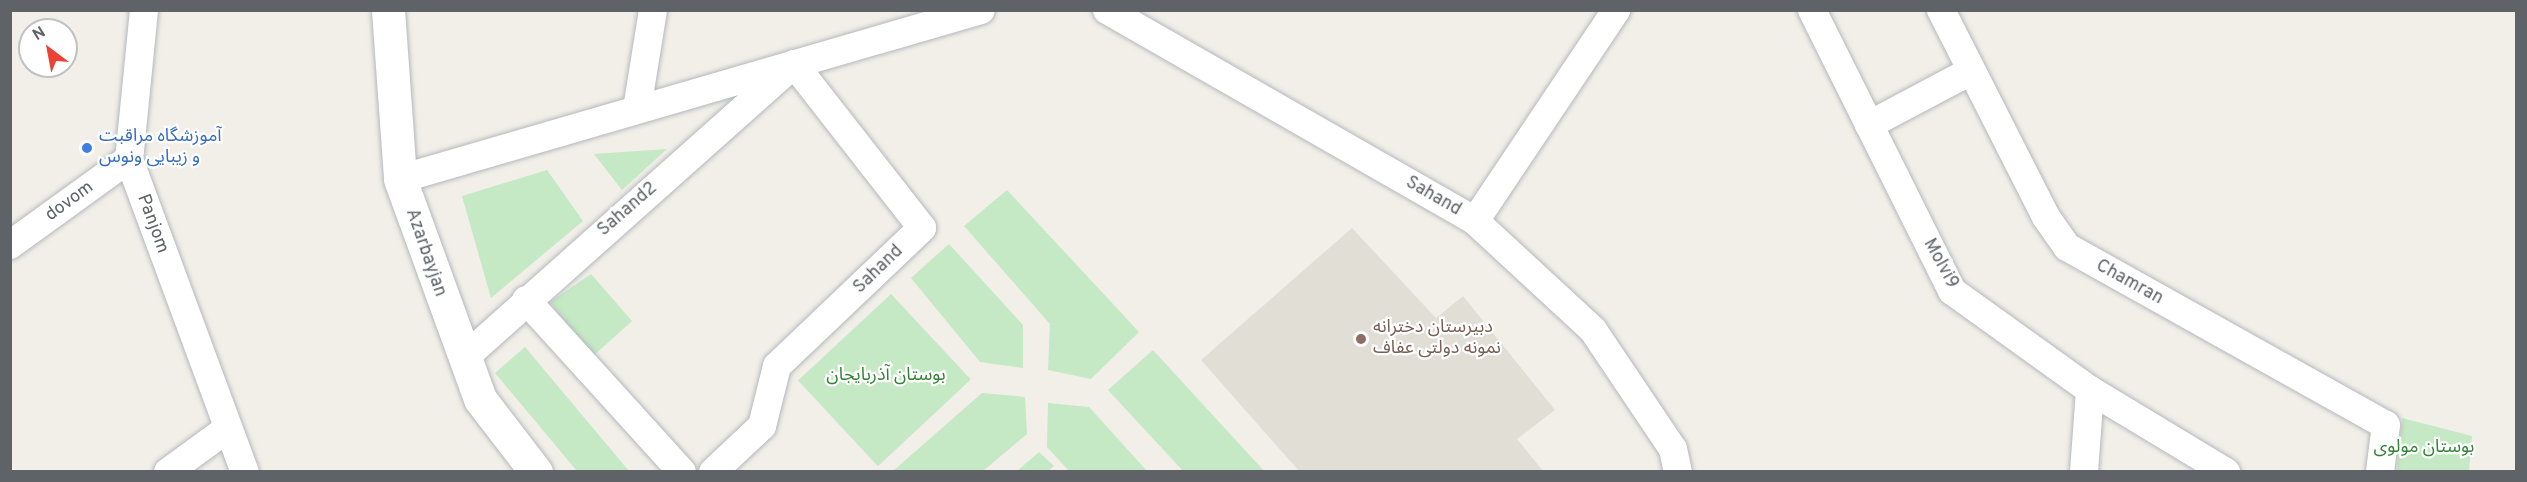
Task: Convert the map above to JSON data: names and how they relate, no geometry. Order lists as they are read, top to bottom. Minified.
{"streets":{"street":["Sahand","dovom","Sahand2","Panjom","Azarbayjan","Molvi9","Chamran"]},"crossings":[["Sahand","Sahand2"],["dovom","Panjom"],["Sahand2","Azarbayjan"]],"parks":["بوستان آذربایجان","بوستان مولوی"],"places":["آموزشگاه مراقبت و زیبایی ونوس","دبیرستان دخترانه نمونه دولتی عفاف"],"north":"top left"}
